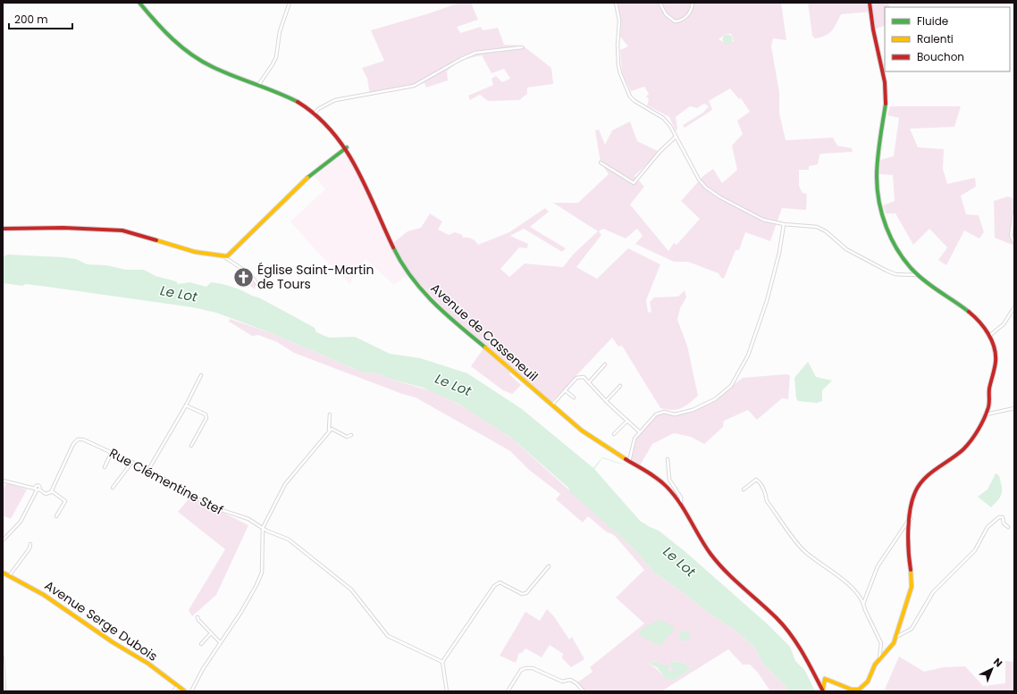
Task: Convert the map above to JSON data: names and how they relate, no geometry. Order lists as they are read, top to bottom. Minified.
{"streets":{"street":["Avenue de Casseneuil","Rue Clémentine Stef","Avenue Serge Dubois"]},"water":["Le Lot"],"places":{"church":["Église Saint-Martin de Tours"]},"legend":["Fluide","Ralenti","Bouchon"],"scale_bar":"200 m","north":"top right"}
